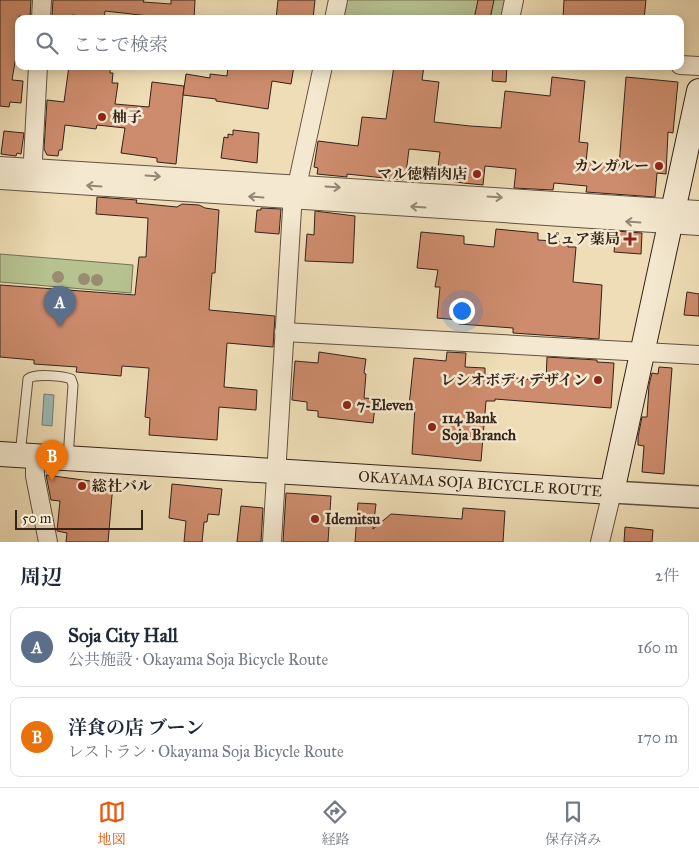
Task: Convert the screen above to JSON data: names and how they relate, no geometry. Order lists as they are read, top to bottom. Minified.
{"streets":{"main road":["OKAYAMA SOJA BICYCLE ROUTE"]},"places":{"other":["柚子","カンガルー","マル徳精肉店","レシオボディデザイン","7-Eleven","114 Bank Soja Branch","総社バル","Idemitsu"],"health":["ピュア薬局"]},"scale_bar":"50 m","page":{"search":"ここで検索","pins":["A","B"],"scale":"50 m","heading":["周辺","2件"],"list":[{"mark":"A","name":"Soja City Hall","note":"公共施設 · Okayama Soja Bicycle Route","value":"160 m"},{"mark":"B","name":"洋食の店 ブーン","note":"レストラン · Okayama Soja Bicycle Route","value":"170 m"}],"nav":["地図","経路","保存済み"]}}
